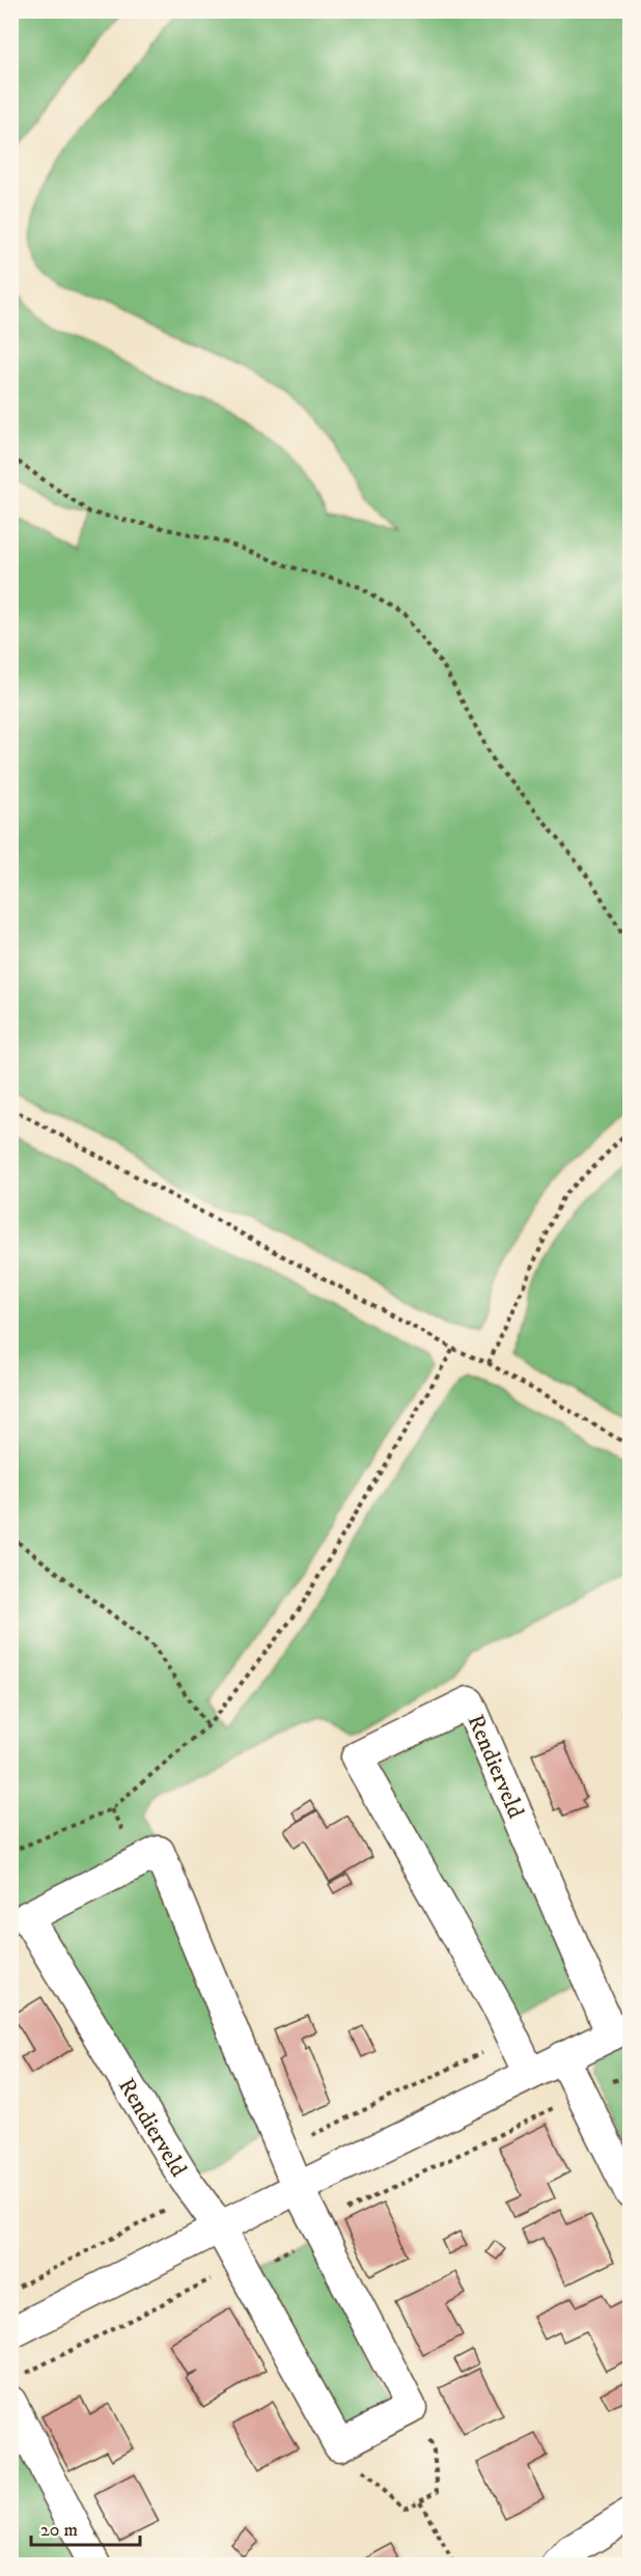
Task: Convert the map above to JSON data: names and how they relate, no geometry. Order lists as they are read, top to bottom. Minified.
{"streets":{"street":["Rendierveld"]},"scale_bar":"20 m"}
